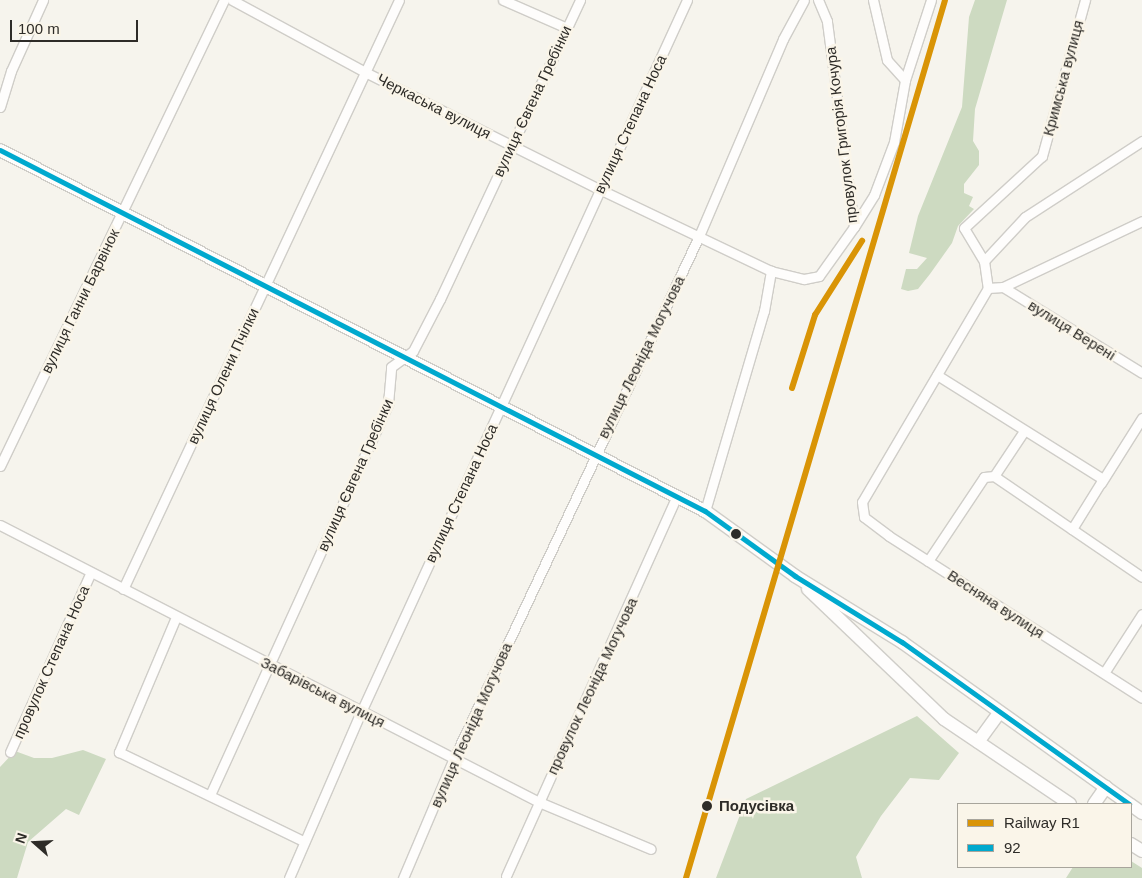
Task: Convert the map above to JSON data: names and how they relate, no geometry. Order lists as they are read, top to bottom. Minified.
{"streets":{"street":["Кримська вулиця","вулиця Євгена Гребінки","Черкаська вулиця","вулиця Степана Носа","провулок Григорія Кочура","вулиця Ганни Барвінок","вулиця Верені","вулиця Леоніда Могучова","вулиця Олени Пчілки","Весняна вулиця","провулок Степана Носа","провулок Леоніда Могучова","Забарівська вулиця"]},"crossings":[["вулиця Євгена Гребінки","Черкаська вулиця"],["вулиця Євгена Гребінки","Забарівська вулиця"],["Черкаська вулиця","вулиця Степана Носа"],["Черкаська вулиця","провулок Григорія Кочура"],["Черкаська вулиця","вулиця Леоніда Могучова"],["Черкаська вулиця","вулиця Олени Пчілки"],["вулиця Степана Носа","Забарівська вулиця"],["вулиця Леоніда Могучова","Забарівська вулиця"],["вулиця Олени Пчілки","Забарівська вулиця"],["провулок Степана Носа","Забарівська вулиця"],["провулок Леоніда Могучова","Забарівська вулиця"]],"places":["Подусівка"],"lines":["rail line R1","transit line 92"],"legend":["Railway R1","92"],"scale_bar":"100 m","north":"left"}
